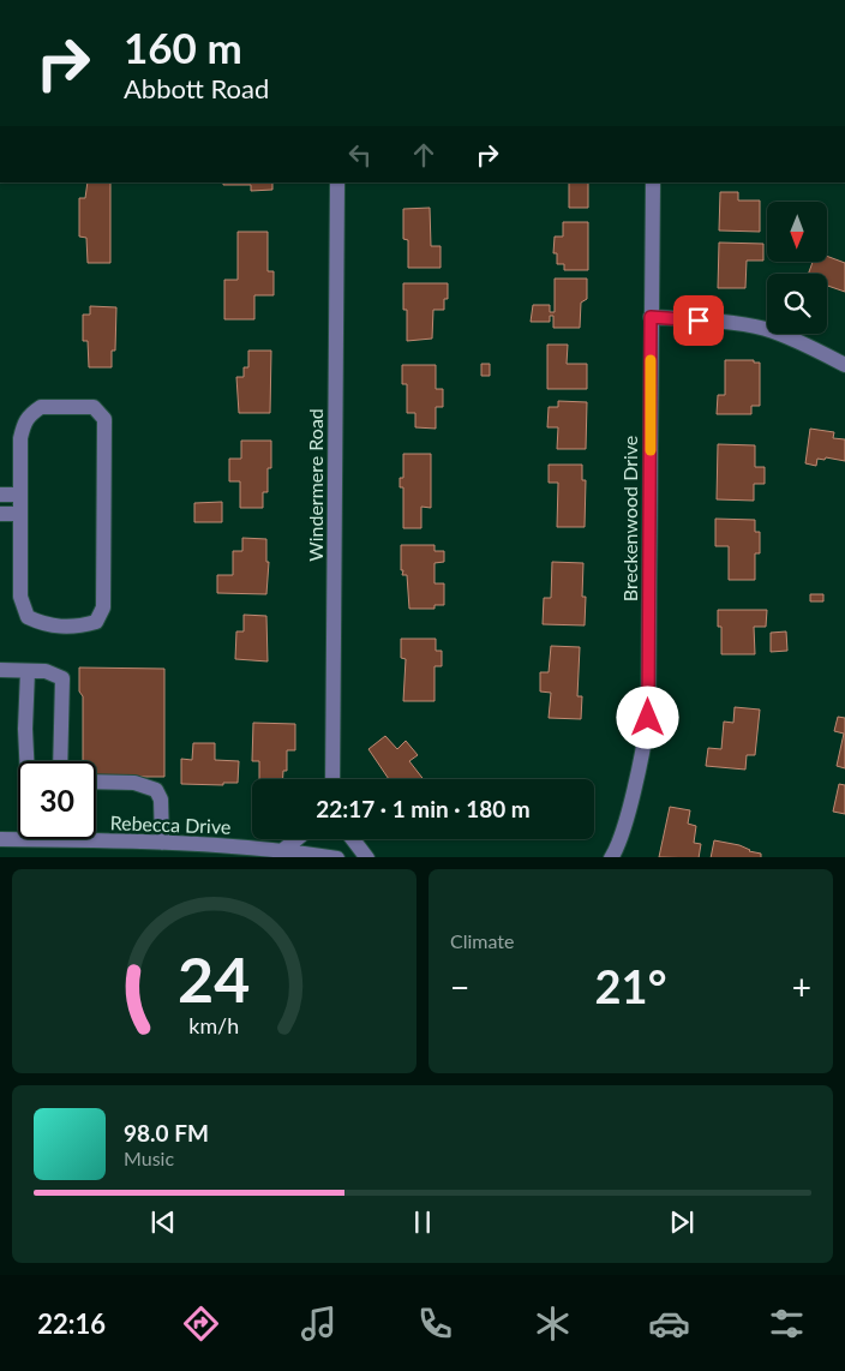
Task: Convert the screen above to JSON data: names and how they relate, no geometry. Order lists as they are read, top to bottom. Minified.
{"streets":{"street":["Windermere Road","Breckenwood Drive","Rebecca Drive"]},"north":"bottom","page":{"turn":["160 m","Abbott Road"],"limit":"30","trip":"22:17 · 1 min · 180 m","tile":"Climate","heat":["−","21°","+"],"song":["98.0 FM","Music"],"tabs":"22:16","gauge":["24","km/h"]}}
